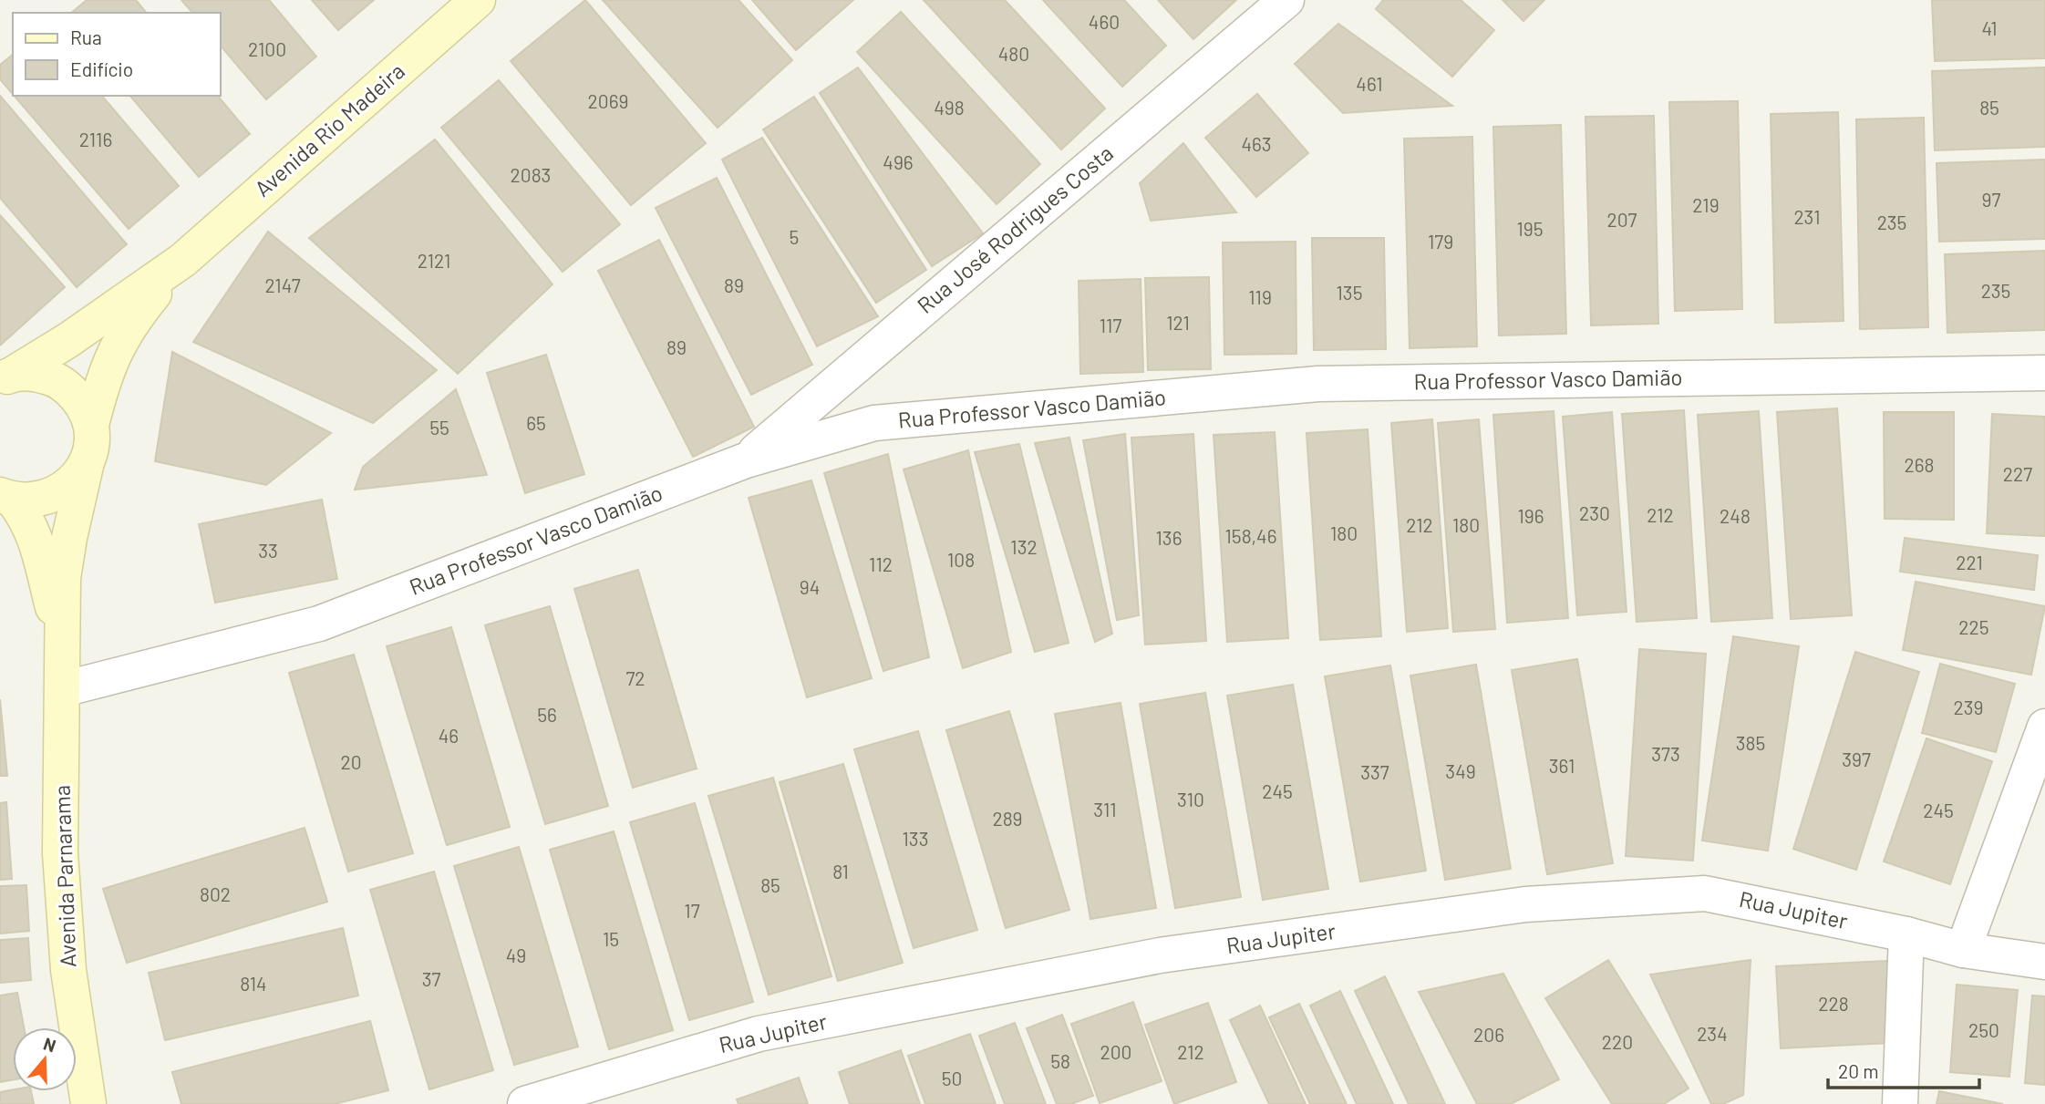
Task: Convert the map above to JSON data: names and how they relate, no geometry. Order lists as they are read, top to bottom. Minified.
{"streets":{"main road":["Avenida Rio Madeira","Avenida Parnarama"],"street":["Rua José Rodrigues Costa","Rua Professor Vasco Damião","Rua Jupiter"]},"crossings":[["Avenida Rio Madeira","Avenida Parnarama"],["Rua José Rodrigues Costa","Rua Professor Vasco Damião"],["Rua Professor Vasco Damião","Avenida Parnarama"]],"house_numbers":["460","41","2100","480","461","2069","498","85","2116","463","496","2083","97","219","231","207","235","195","5","179","2121","2147","89","235","135","119","121","117","89","65","55","268","227","230","212","196","248","212","180","180","158,46","136","132","33","108","221","112","94","225","72","239","56","46","385","373","397","20","361","349","337","245","310","311","245","289","133","81","85","802","17","15","49","37","814","228","250","234","206","220","200","212","58","50"],"legend":["Rua","Edifício"],"scale_bar":"20 m","north":"top"}
